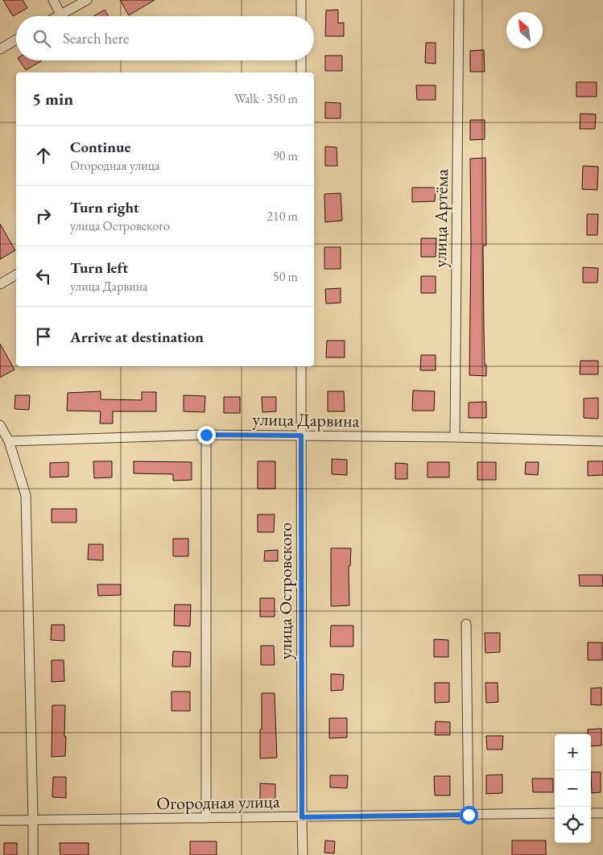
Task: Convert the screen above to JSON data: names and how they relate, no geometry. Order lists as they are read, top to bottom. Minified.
{"streets":{"street":["улица Артёма","улица Дарвина","улица Островского","Огородная улица"]},"crossings":[["улица Артёма","улица Дарвина"],["улица Дарвина","улица Островского"],["улица Островского","Огородная улица"]],"north":"top left","page":{"search":"Search here","heading":["5 min","Walk · 350 m"],"list":[["Continue","Огородная улица","90 m"],["Turn right","улица Островского","210 m"],["Turn left","улица Дарвина","50 m"],"Arrive at destination"],"map_buttons":["+","−"]}}
